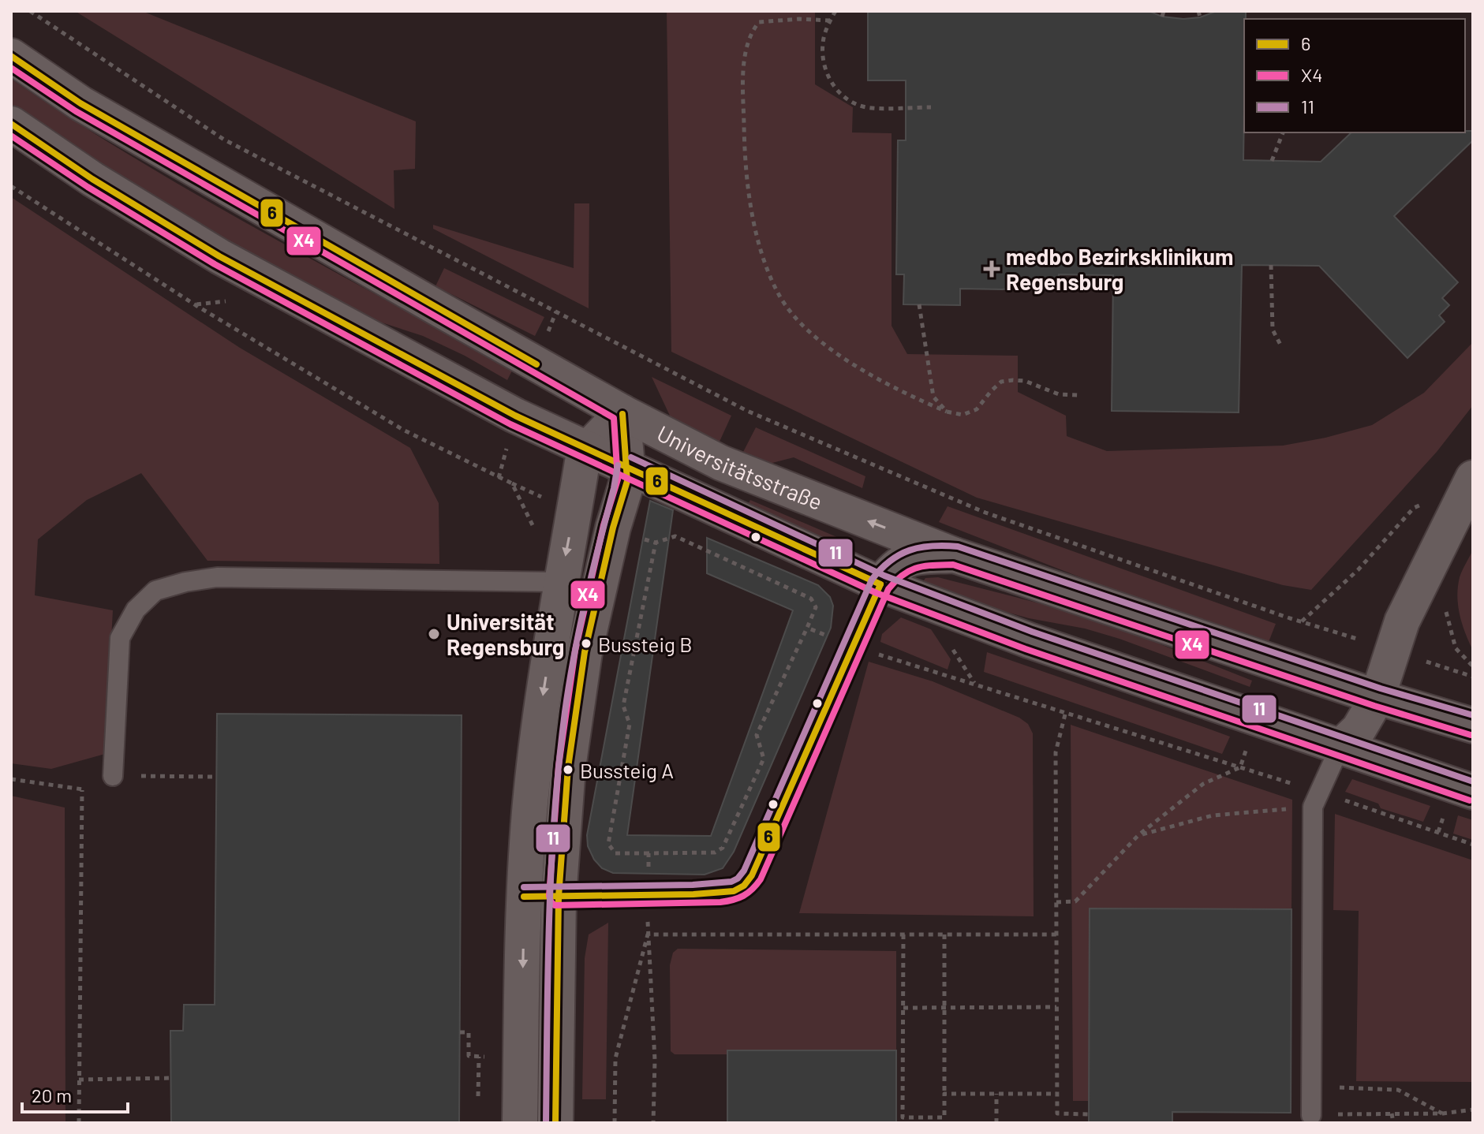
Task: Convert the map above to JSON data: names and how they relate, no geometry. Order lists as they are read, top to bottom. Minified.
{"streets":{"street":["Universitätsstraße"]},"places":{"health":["medbo Bezirksklinikum Regensburg"],"other":["Universität Regensburg","Bussteig B","Bussteig A"]},"lines":["transit line 6","transit line X4","transit line 11"],"legend":["6","X4","11"],"scale_bar":"20 m"}
